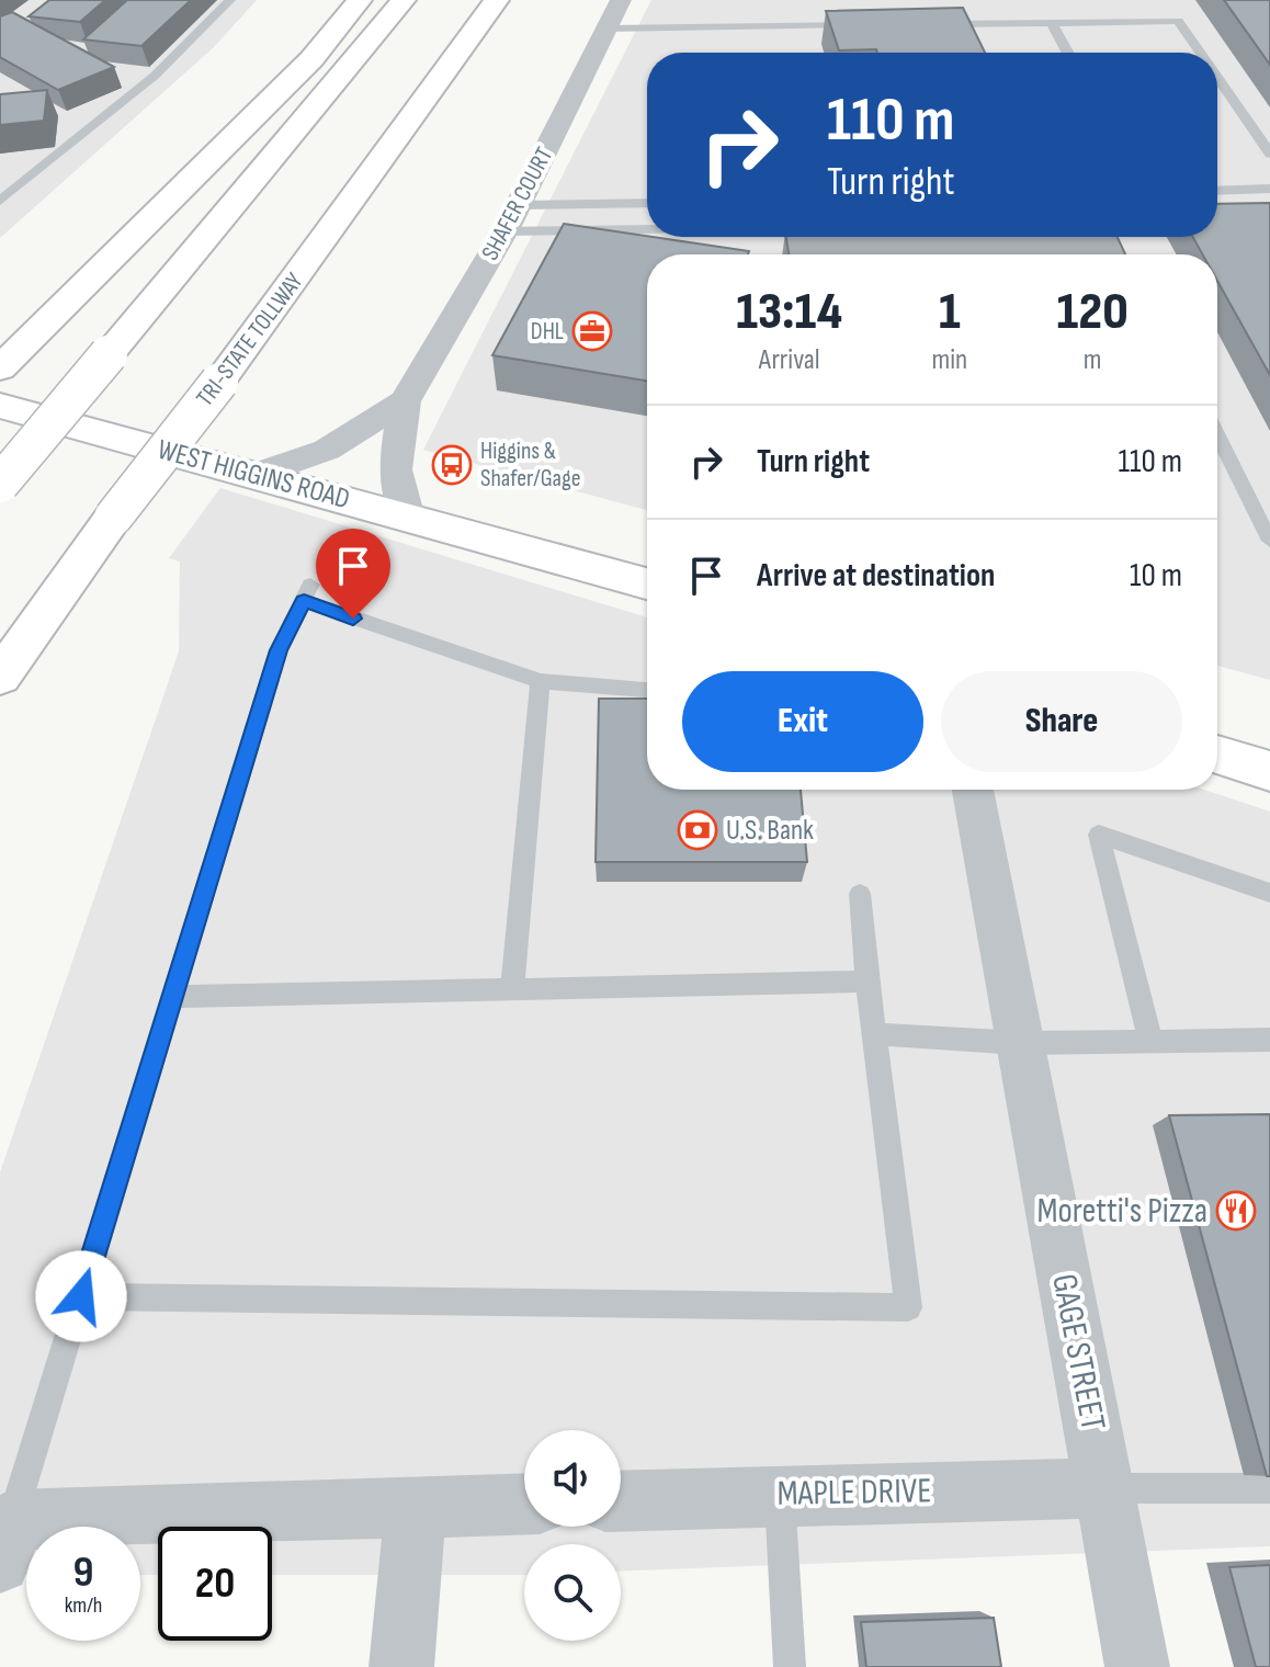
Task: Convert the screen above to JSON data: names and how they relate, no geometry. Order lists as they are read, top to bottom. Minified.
{"streets":{"main road":["TRI-STATE TOLLWAY","WEST HIGGINS ROAD"],"street":["SHAFER COURT","GAGE STREET","MAPLE DRIVE"]},"crossings":[["SHAFER COURT","WEST HIGGINS ROAD"],["GAGE STREET","MAPLE DRIVE"]],"places":{"office":["DHL"],"bus stop":["Higgins & Shafer/Gage"],"bank":["U.S. Bank"],"restaurant":["Moretti's Pizza"]},"page":{"turn":["110 m","Turn right"],"eta":["13:14","Arrival","1","min","120","m"],"list":[{"name":"Turn right","value":"110 m"},{"name":"Arrive at destination","value":"10 m"}],"buttons":["Exit","Share"],"speed":"9 km/h","limit":"20"}}
